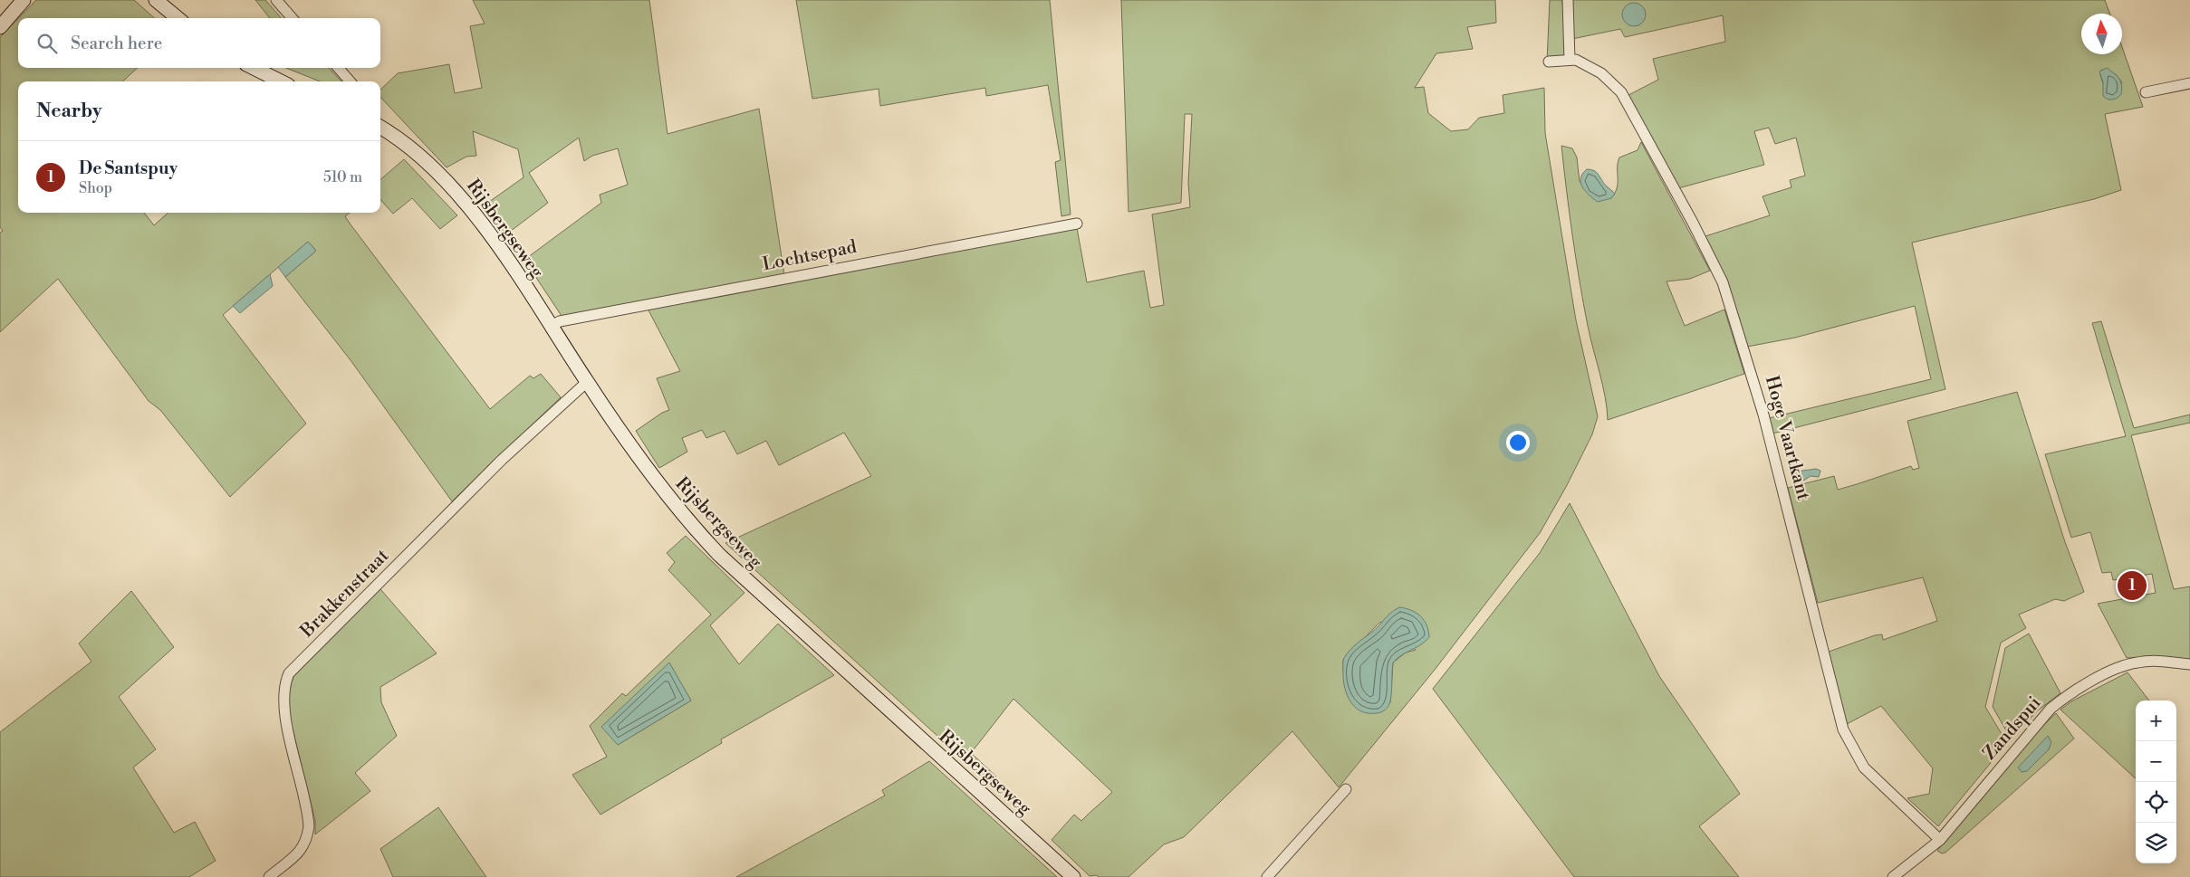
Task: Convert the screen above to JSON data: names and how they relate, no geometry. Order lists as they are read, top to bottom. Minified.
{"streets":{"main road":["Rijsbergseweg"],"street":["Lochtsepad","Hoge Vaartkant","Brakkenstraat","Zandspui"]},"crossings":[["Rijsbergseweg","Lochtsepad"],["Rijsbergseweg","Brakkenstraat"],["Hoge Vaartkant","Zandspui"]],"north":"top","page":{"search":"Search here","heading":"Nearby","list":[{"mark":"1","name":"De Santspuy","note":"Shop","value":"510 m"}],"pins":"1","map_buttons":["+","−"]}}
